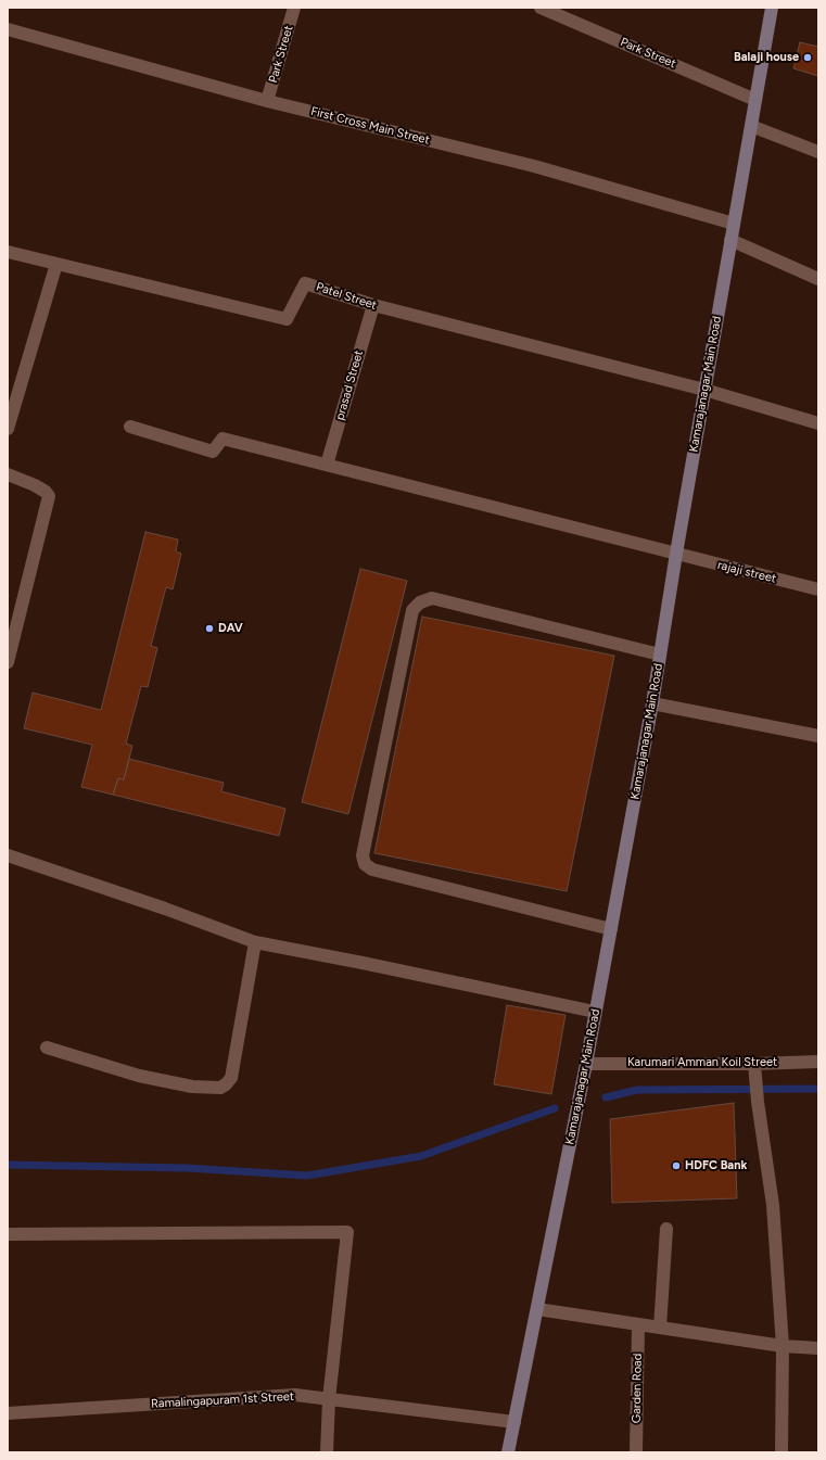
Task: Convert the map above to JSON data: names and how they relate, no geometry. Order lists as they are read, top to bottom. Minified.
{"streets":{"main road":["Kamarajanagar Main Road"],"street":["Park Street","First Cross Main Street","Patel Street","prasad Street","rajaji street","Karumari Amman Koil Street","Garden Road","Ramalingapuram 1st Street"]},"crossings":[["Park Street","First Cross Main Street"],["Park Street","Kamarajanagar Main Road"],["First Cross Main Street","Kamarajanagar Main Road"],["Patel Street","Kamarajanagar Main Road"],["Patel Street","prasad Street"],["Kamarajanagar Main Road","rajaji street"],["Kamarajanagar Main Road","Karumari Amman Koil Street"],["Kamarajanagar Main Road","Ramalingapuram 1st Street"],["prasad Street","rajaji street"]],"places":["Balaji house","DAV","HDFC Bank"]}
